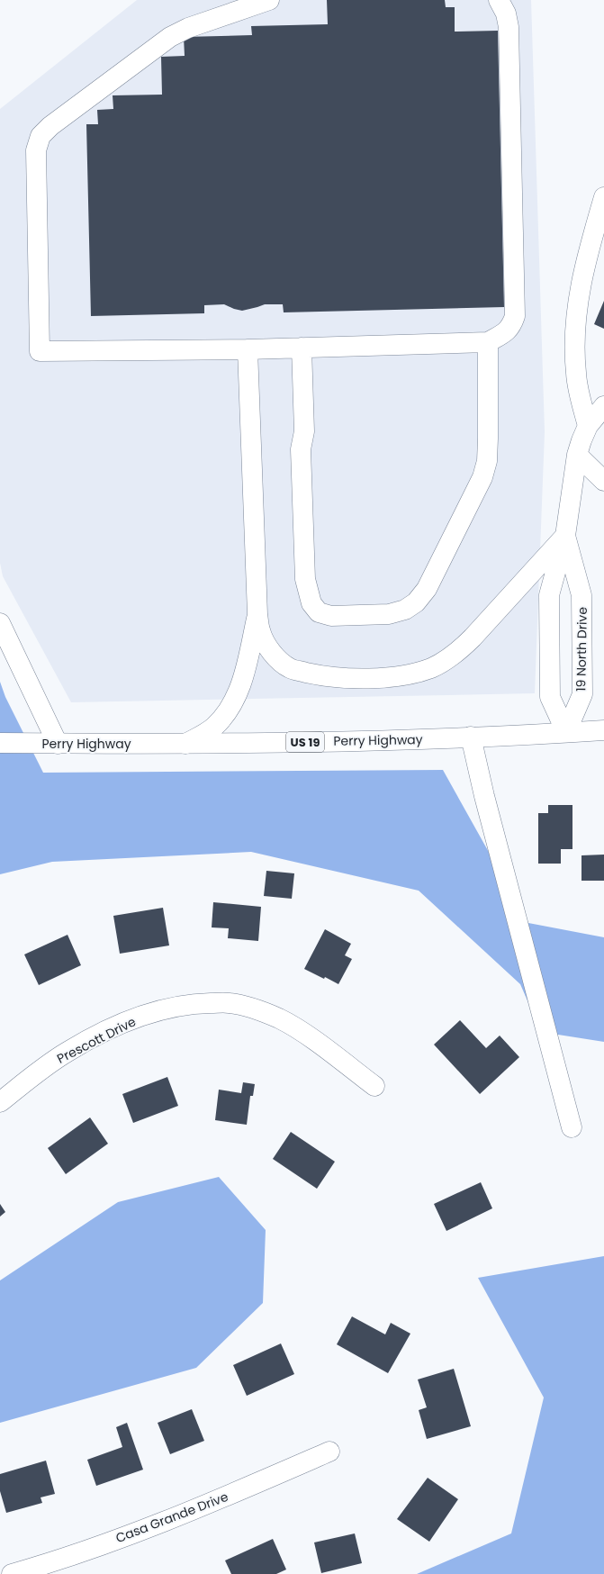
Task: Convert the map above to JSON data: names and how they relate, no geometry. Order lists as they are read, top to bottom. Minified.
{"streets":{"street":["19 North Drive","Perry Highway","US 19","Prescott Drive","Casa Grande Drive"]},"crossings":[["19 North Drive","Perry Highway"]]}
